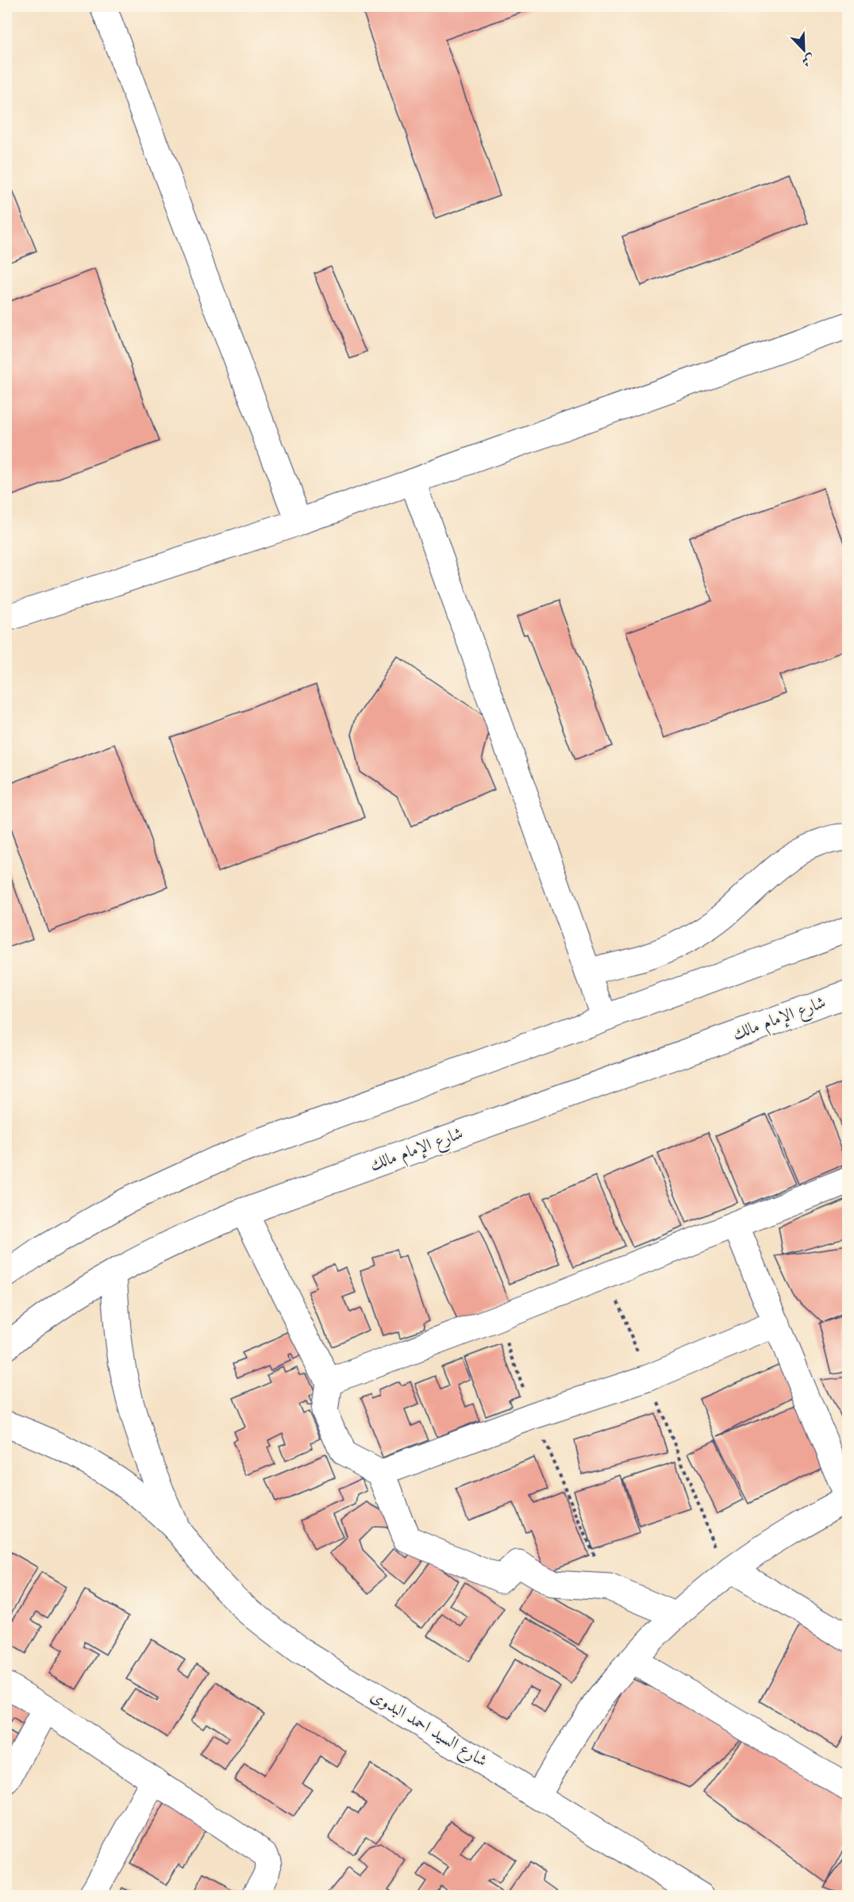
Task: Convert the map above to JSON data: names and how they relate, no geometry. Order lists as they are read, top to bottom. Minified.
{"streets":{"street":["شارع الإمام مالك","شارع السيد احمد البدوى"]},"crossings":[["شارع الإمام مالك","شارع السيد احمد البدوى"]],"north":"bottom right"}
